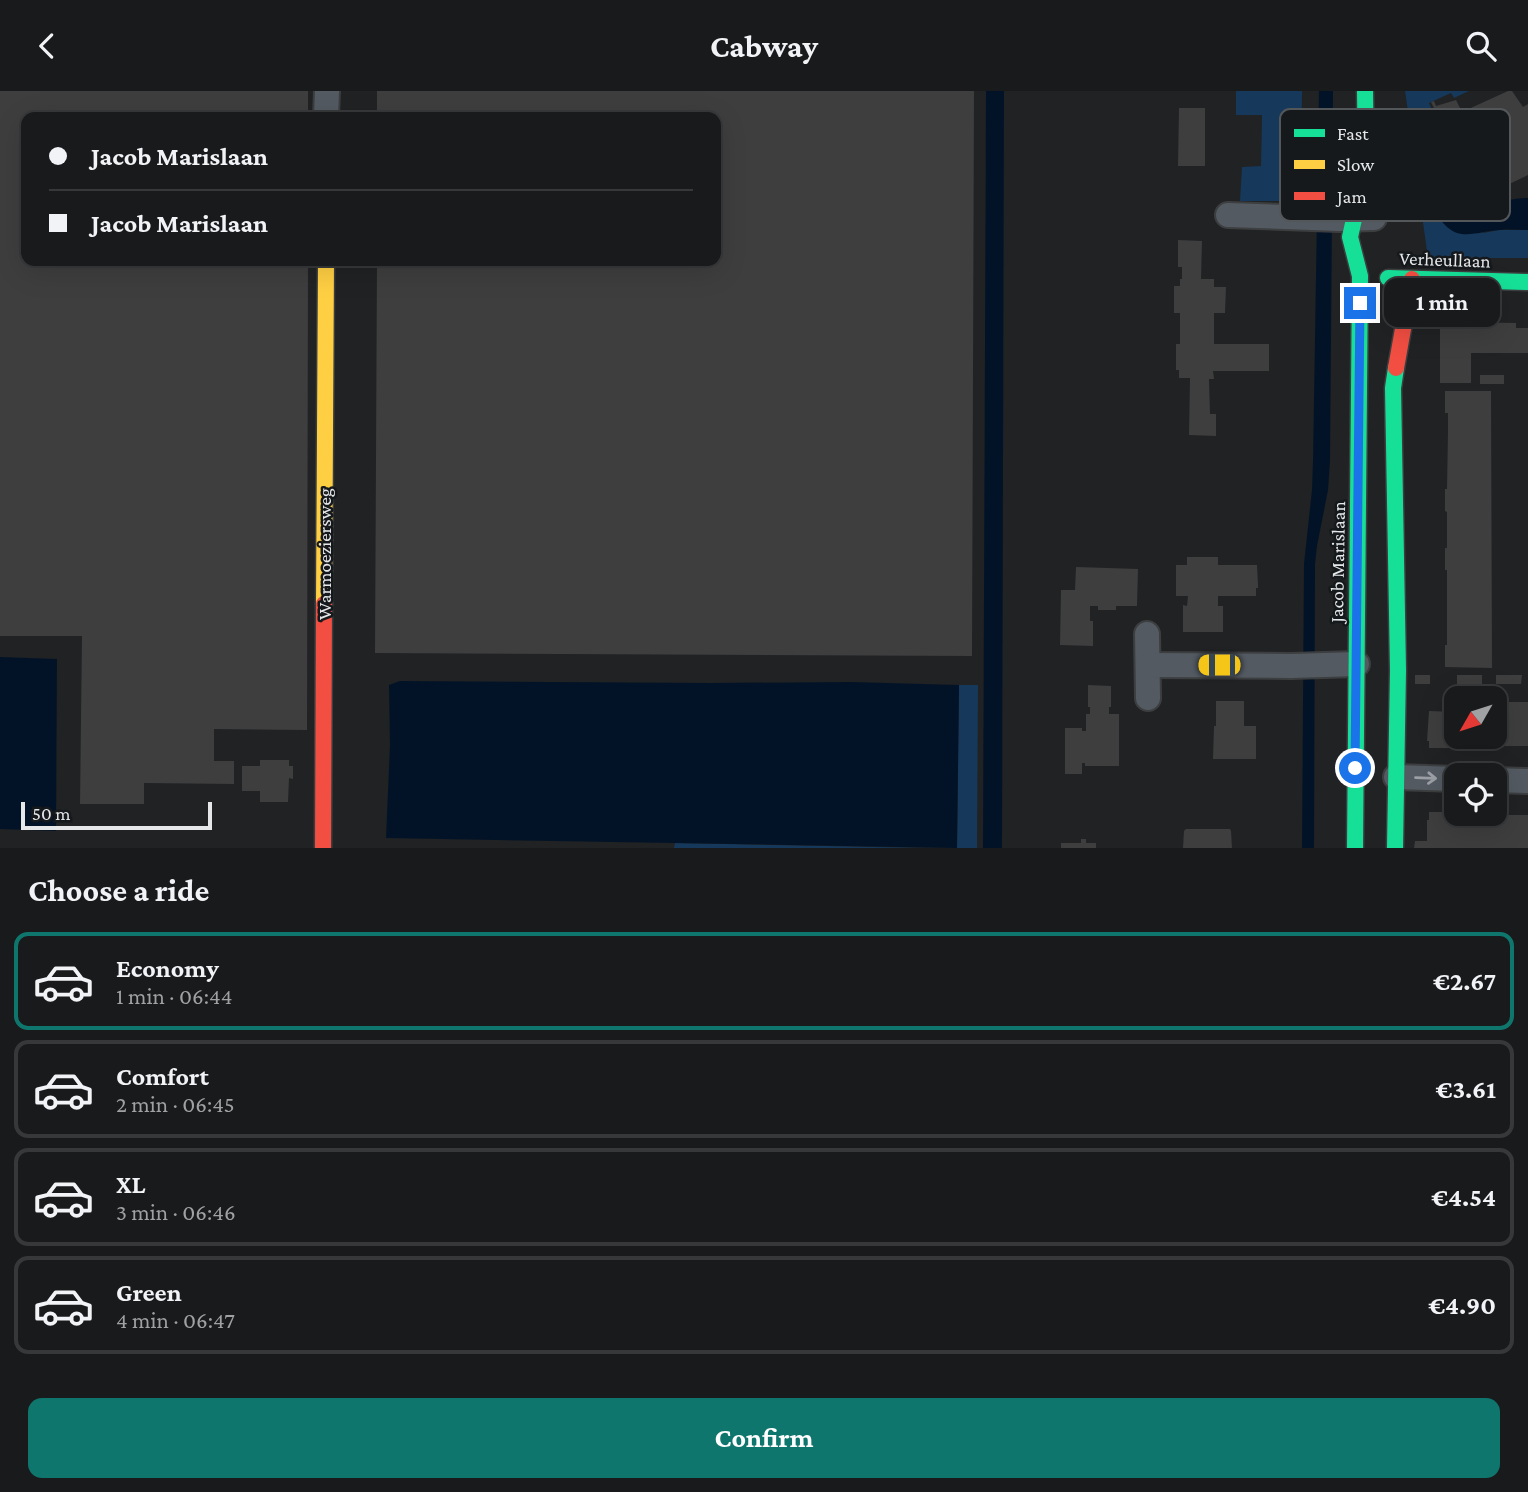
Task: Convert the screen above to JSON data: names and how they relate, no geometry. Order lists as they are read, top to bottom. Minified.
{"streets":{"street":["Verheullaan","Warmoeziersweg","Jacob Marislaan"]},"crossings":[["Verheullaan","Jacob Marislaan"]],"legend":["Fast","Slow","Jam"],"scale_bar":"50 m","north":"bottom left","page":{"header":"Cabway","banner":["Jacob Marislaan","Jacob Marislaan"],"bubble":"1 min","scale":"50 m","heading":"Choose a ride","list":[{"name":"Economy","note":"1 min · 06:44","value":"€2.67"},{"name":"Comfort","note":"2 min · 06:45","value":"€3.61"},{"name":"XL","note":"3 min · 06:46","value":"€4.54"},{"name":"Green","note":"4 min · 06:47","value":"€4.90"}],"buttons":"Confirm"}}
